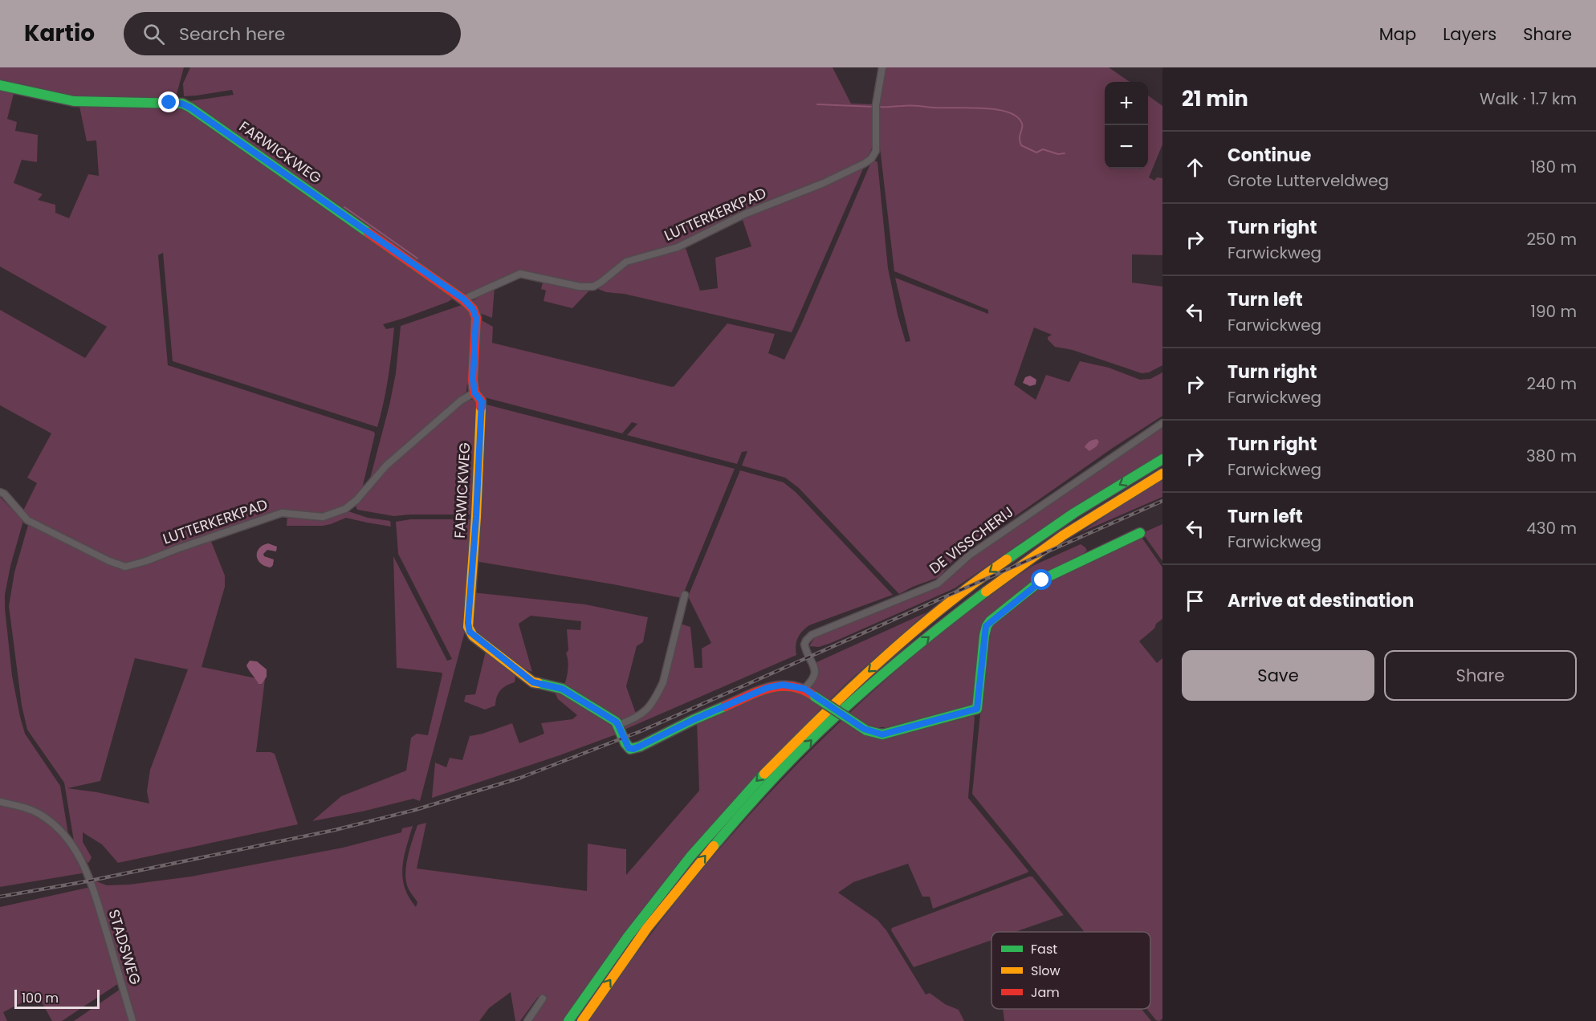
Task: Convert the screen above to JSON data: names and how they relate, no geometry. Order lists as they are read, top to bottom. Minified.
{"streets":{"main road":["FARWICKWEG"],"street":["LUTTERKERKPAD","DE VISSCHERIJ","STADSWEG"]},"crossings":[["FARWICKWEG","LUTTERKERKPAD"]],"legend":["Fast","Slow","Jam"],"scale_bar":"100 m","page":{"header":"Kartio","search":"Search here","nav":["Map","Layers","Share"],"heading":["21 min","Walk · 1.7 km"],"map_buttons":["+","−"],"list":[["Continue","Grote Lutterveldweg","180 m"],["Turn right","Farwickweg","250 m"],["Turn left","Farwickweg","190 m"],["Turn right","Farwickweg","240 m"],["Turn right","Farwickweg","380 m"],["Turn left","Farwickweg","430 m"],"Arrive at destination"],"buttons":["Save","Share"],"scale":"100 m"}}
